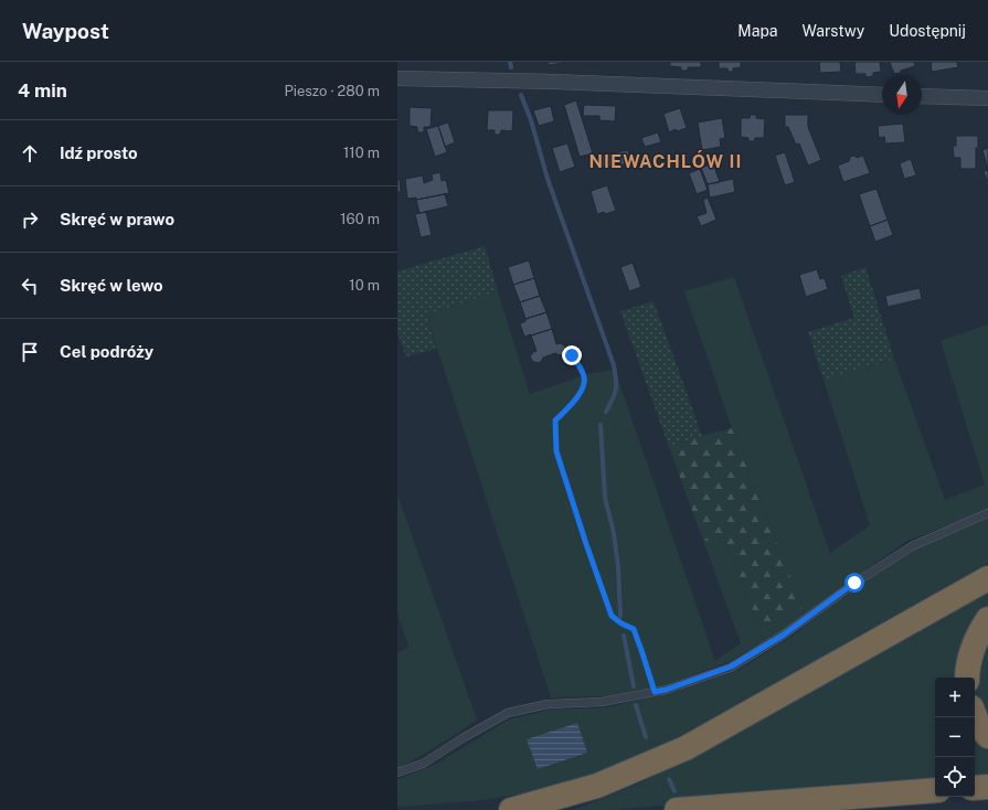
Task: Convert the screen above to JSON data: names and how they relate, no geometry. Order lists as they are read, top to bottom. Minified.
{"districts":["NIEWACHLÓW II"],"north":"bottom","page":{"header":"Waypost","nav":["Mapa","Warstwy","Udostępnij"],"heading":["4 min","Pieszo · 280 m"],"list":[["Idź prosto","110 m"],["Skręć w prawo","160 m"],["Skręć w lewo","10 m"],"Cel podróży"],"map_buttons":["+","−"]}}
